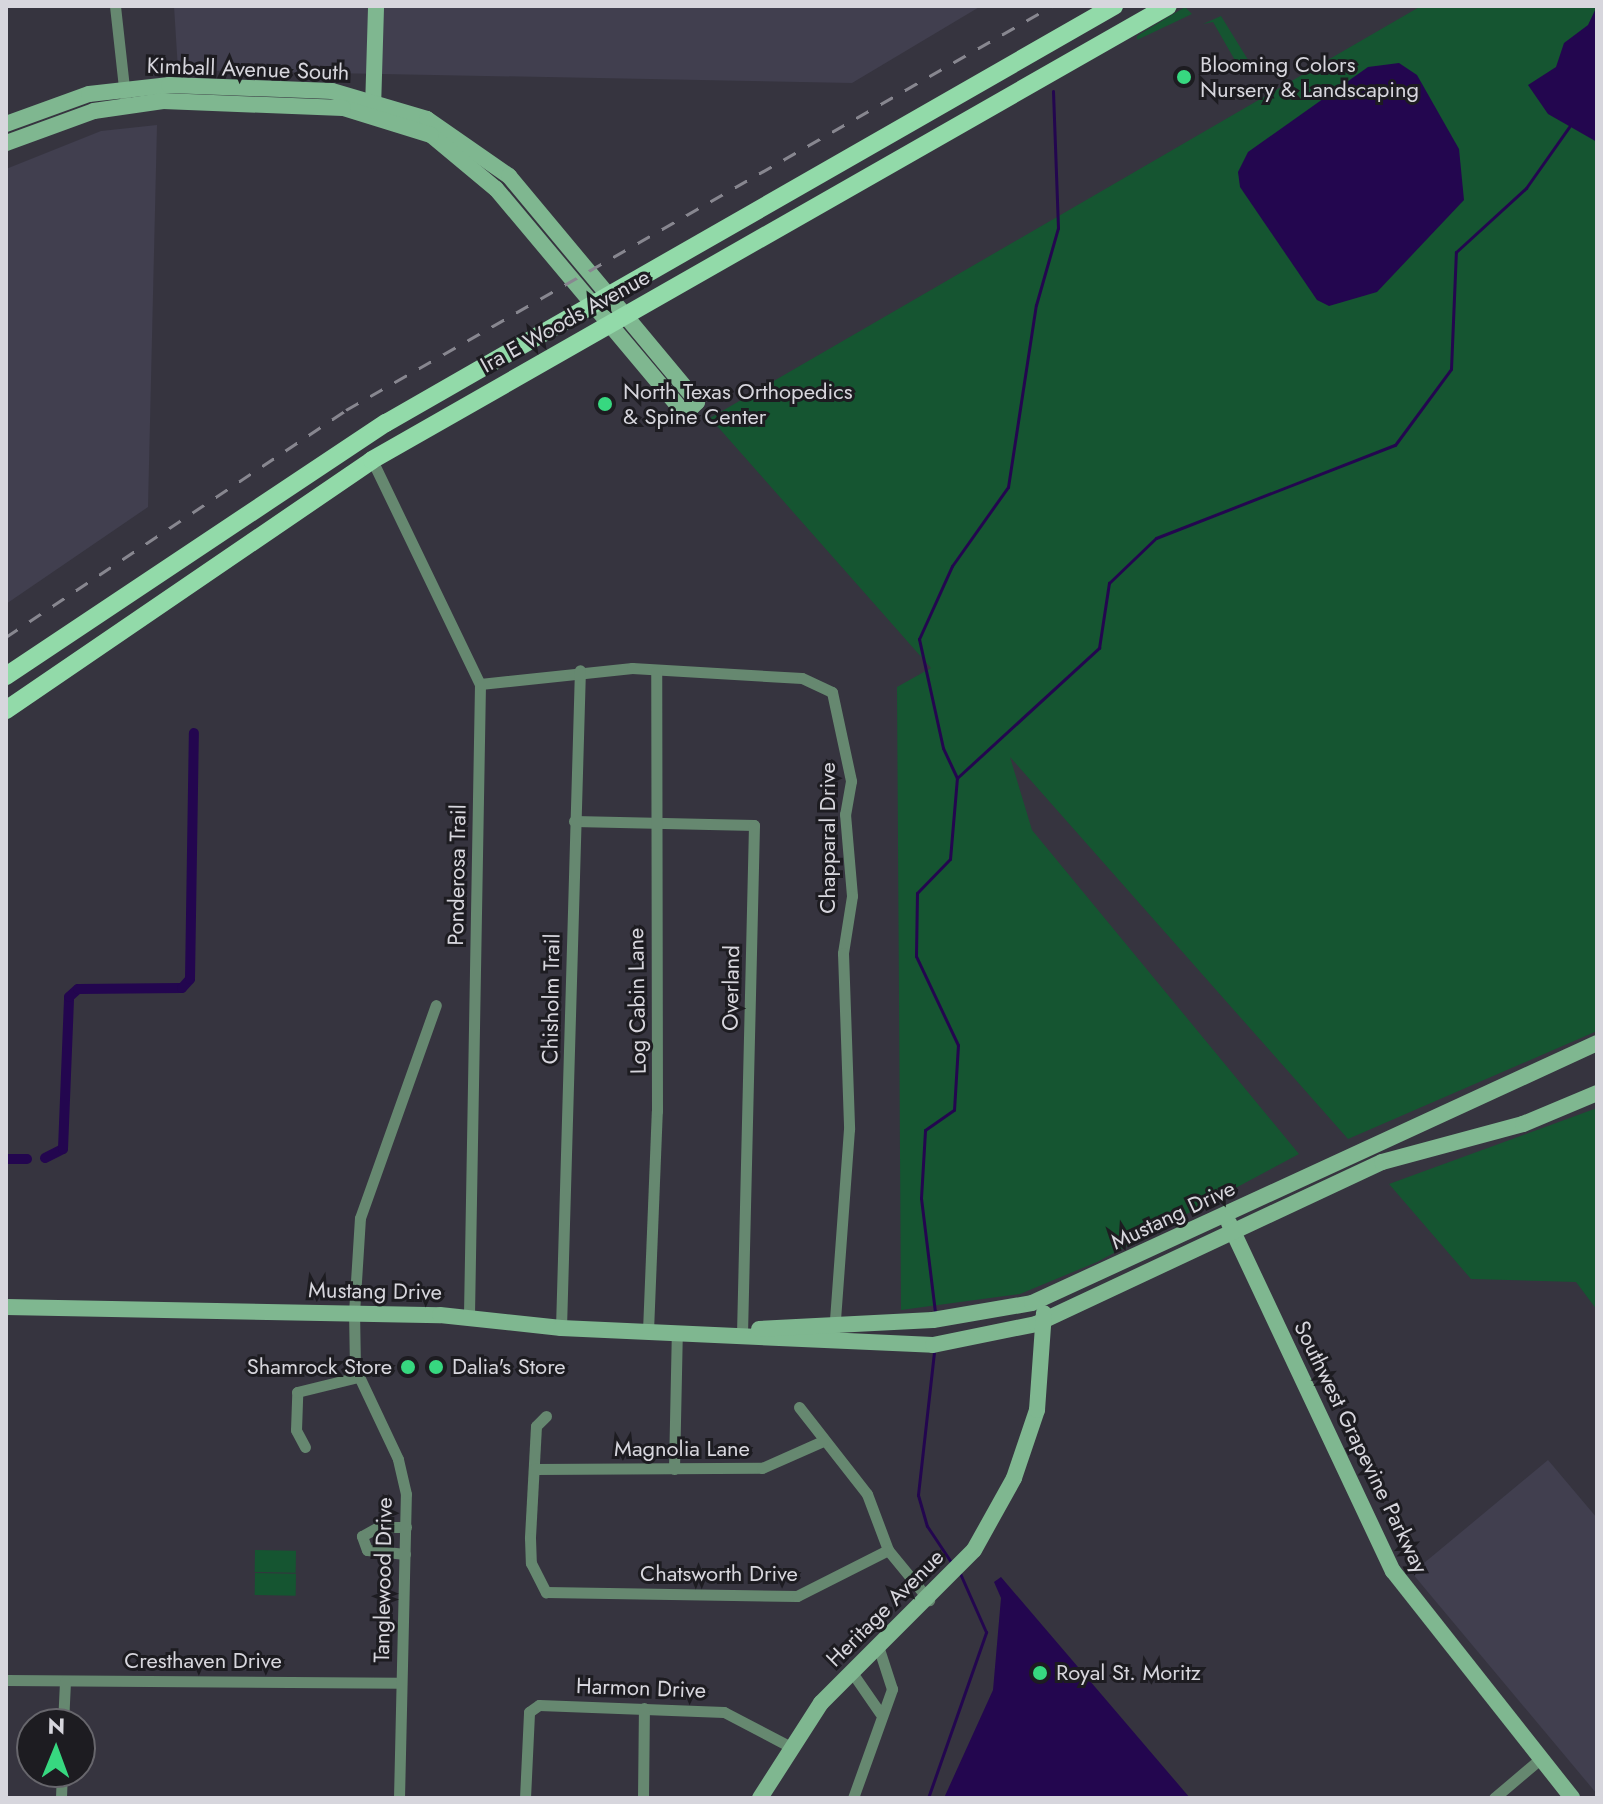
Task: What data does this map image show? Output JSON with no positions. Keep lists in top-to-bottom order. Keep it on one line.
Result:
{"streets":{"main road":["Kimball Avenue South","Ira E Woods Avenue","Mustang Drive","Southwest Grapevine Parkway","Heritage Avenue"],"street":["Chapparal Drive","Ponderosa Trail","Overland","Chisholm Trail","Log Cabin Lane","Magnolia Lane","Chatsworth Drive","Tanglewood Drive","Cresthaven Drive","Harmon Drive"]},"crossings":[["Kimball Avenue South","Ira E Woods Avenue"],["Ira E Woods Avenue","Ponderosa Trail"],["Chapparal Drive","Ponderosa Trail"],["Chapparal Drive","Chisholm Trail"],["Chapparal Drive","Log Cabin Lane"],["Chapparal Drive","Mustang Drive"],["Ponderosa Trail","Mustang Drive"],["Overland","Chisholm Trail"],["Overland","Log Cabin Lane"],["Overland","Mustang Drive"],["Chisholm Trail","Mustang Drive"],["Log Cabin Lane","Mustang Drive"],["Mustang Drive","Southwest Grapevine Parkway"],["Mustang Drive","Tanglewood Drive"],["Mustang Drive","Heritage Avenue"],["Magnolia Lane","Chatsworth Drive"],["Tanglewood Drive","Cresthaven Drive"],["Heritage Avenue","Harmon Drive"]],"places":["Blooming Colors Nursery & Landscaping","North Texas Orthopedics & Spine Center","Shamrock Store","Dalia's Store","Royal St. Moritz"],"north":"top"}
